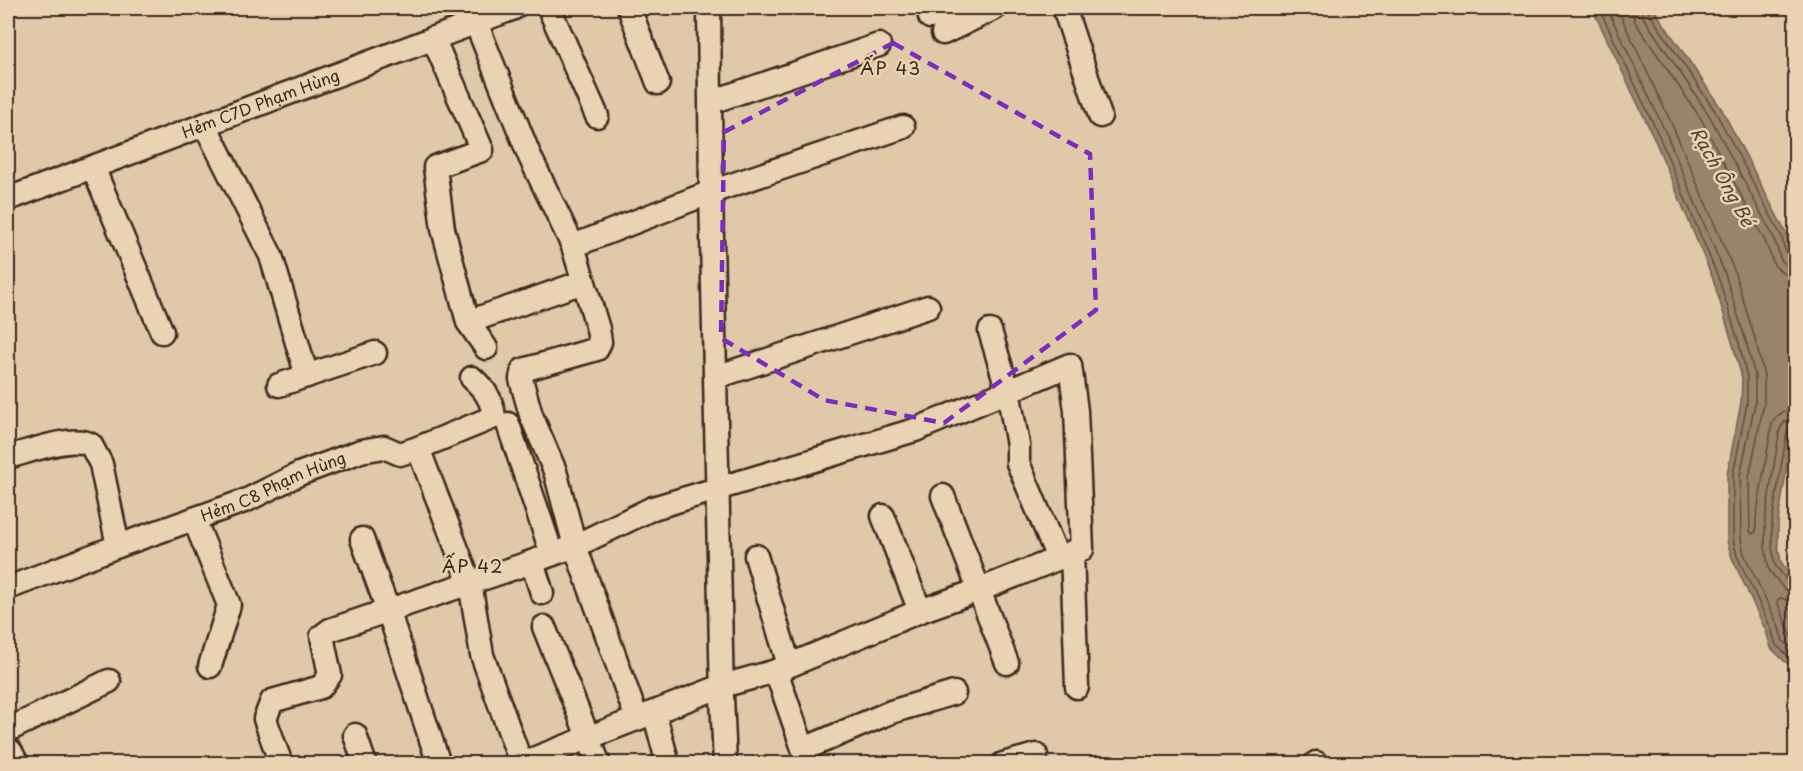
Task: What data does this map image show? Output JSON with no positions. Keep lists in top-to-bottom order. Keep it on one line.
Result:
{"streets":{"street":["Hẻm C7D Phạm Hùng","Hẻm C8 Phạm Hùng"]},"districts":["ẤP 43","ẤP 42"],"water":["Rạch Ông Bé"]}
